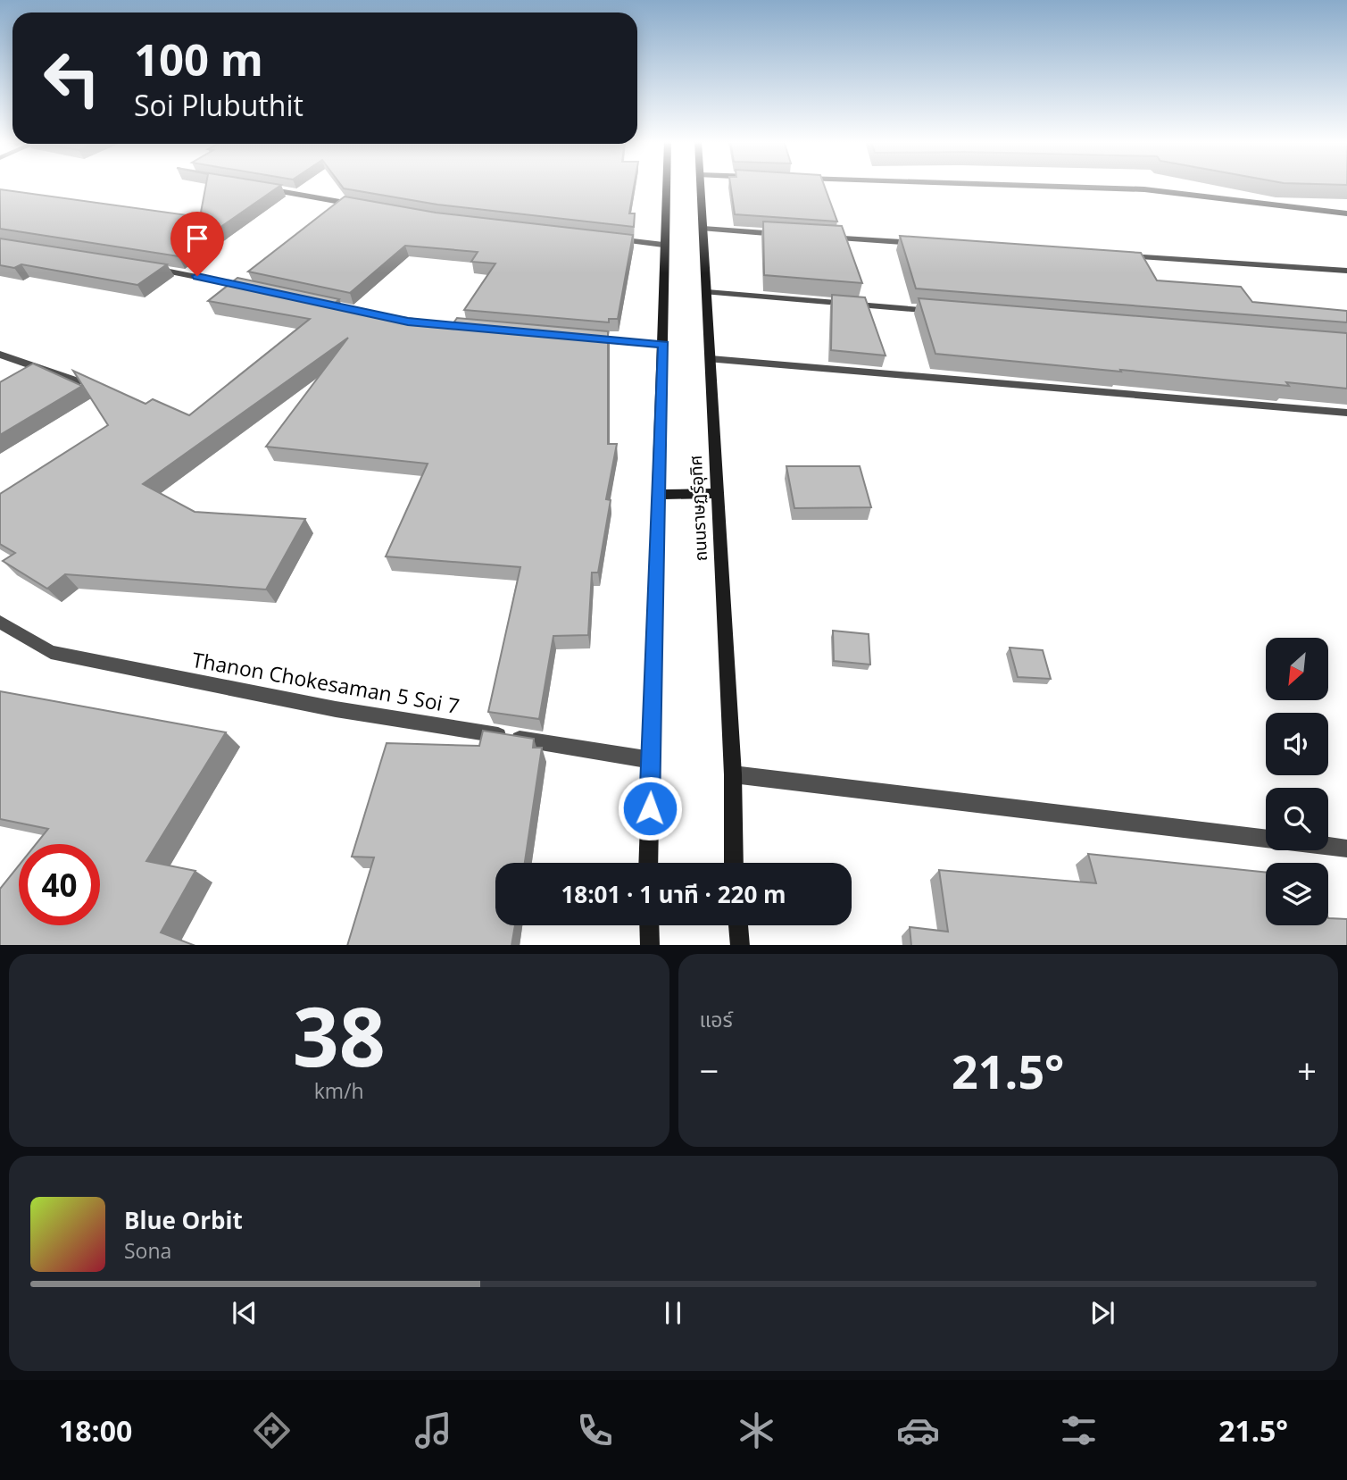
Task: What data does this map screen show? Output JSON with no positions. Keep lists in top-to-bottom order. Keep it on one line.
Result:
{"streets":{"street":["ถนนราษฏร์อุทิศ","Thanon Chokesaman 5 Soi 7"]},"crossings":[["ถนนราษฏร์อุทิศ","Thanon Chokesaman 5 Soi 7"]],"north":"bottom left","page":{"turn":["100 m","Soi Plubuthit"],"limit":"40","trip":"18:01 · 1 นาที · 220 m","tile":[["38","km/h"],"แอร์"],"heat":["−","21.5°","+"],"song":["Blue Orbit","Sona"],"tabs":["18:00","21.5°"]}}
